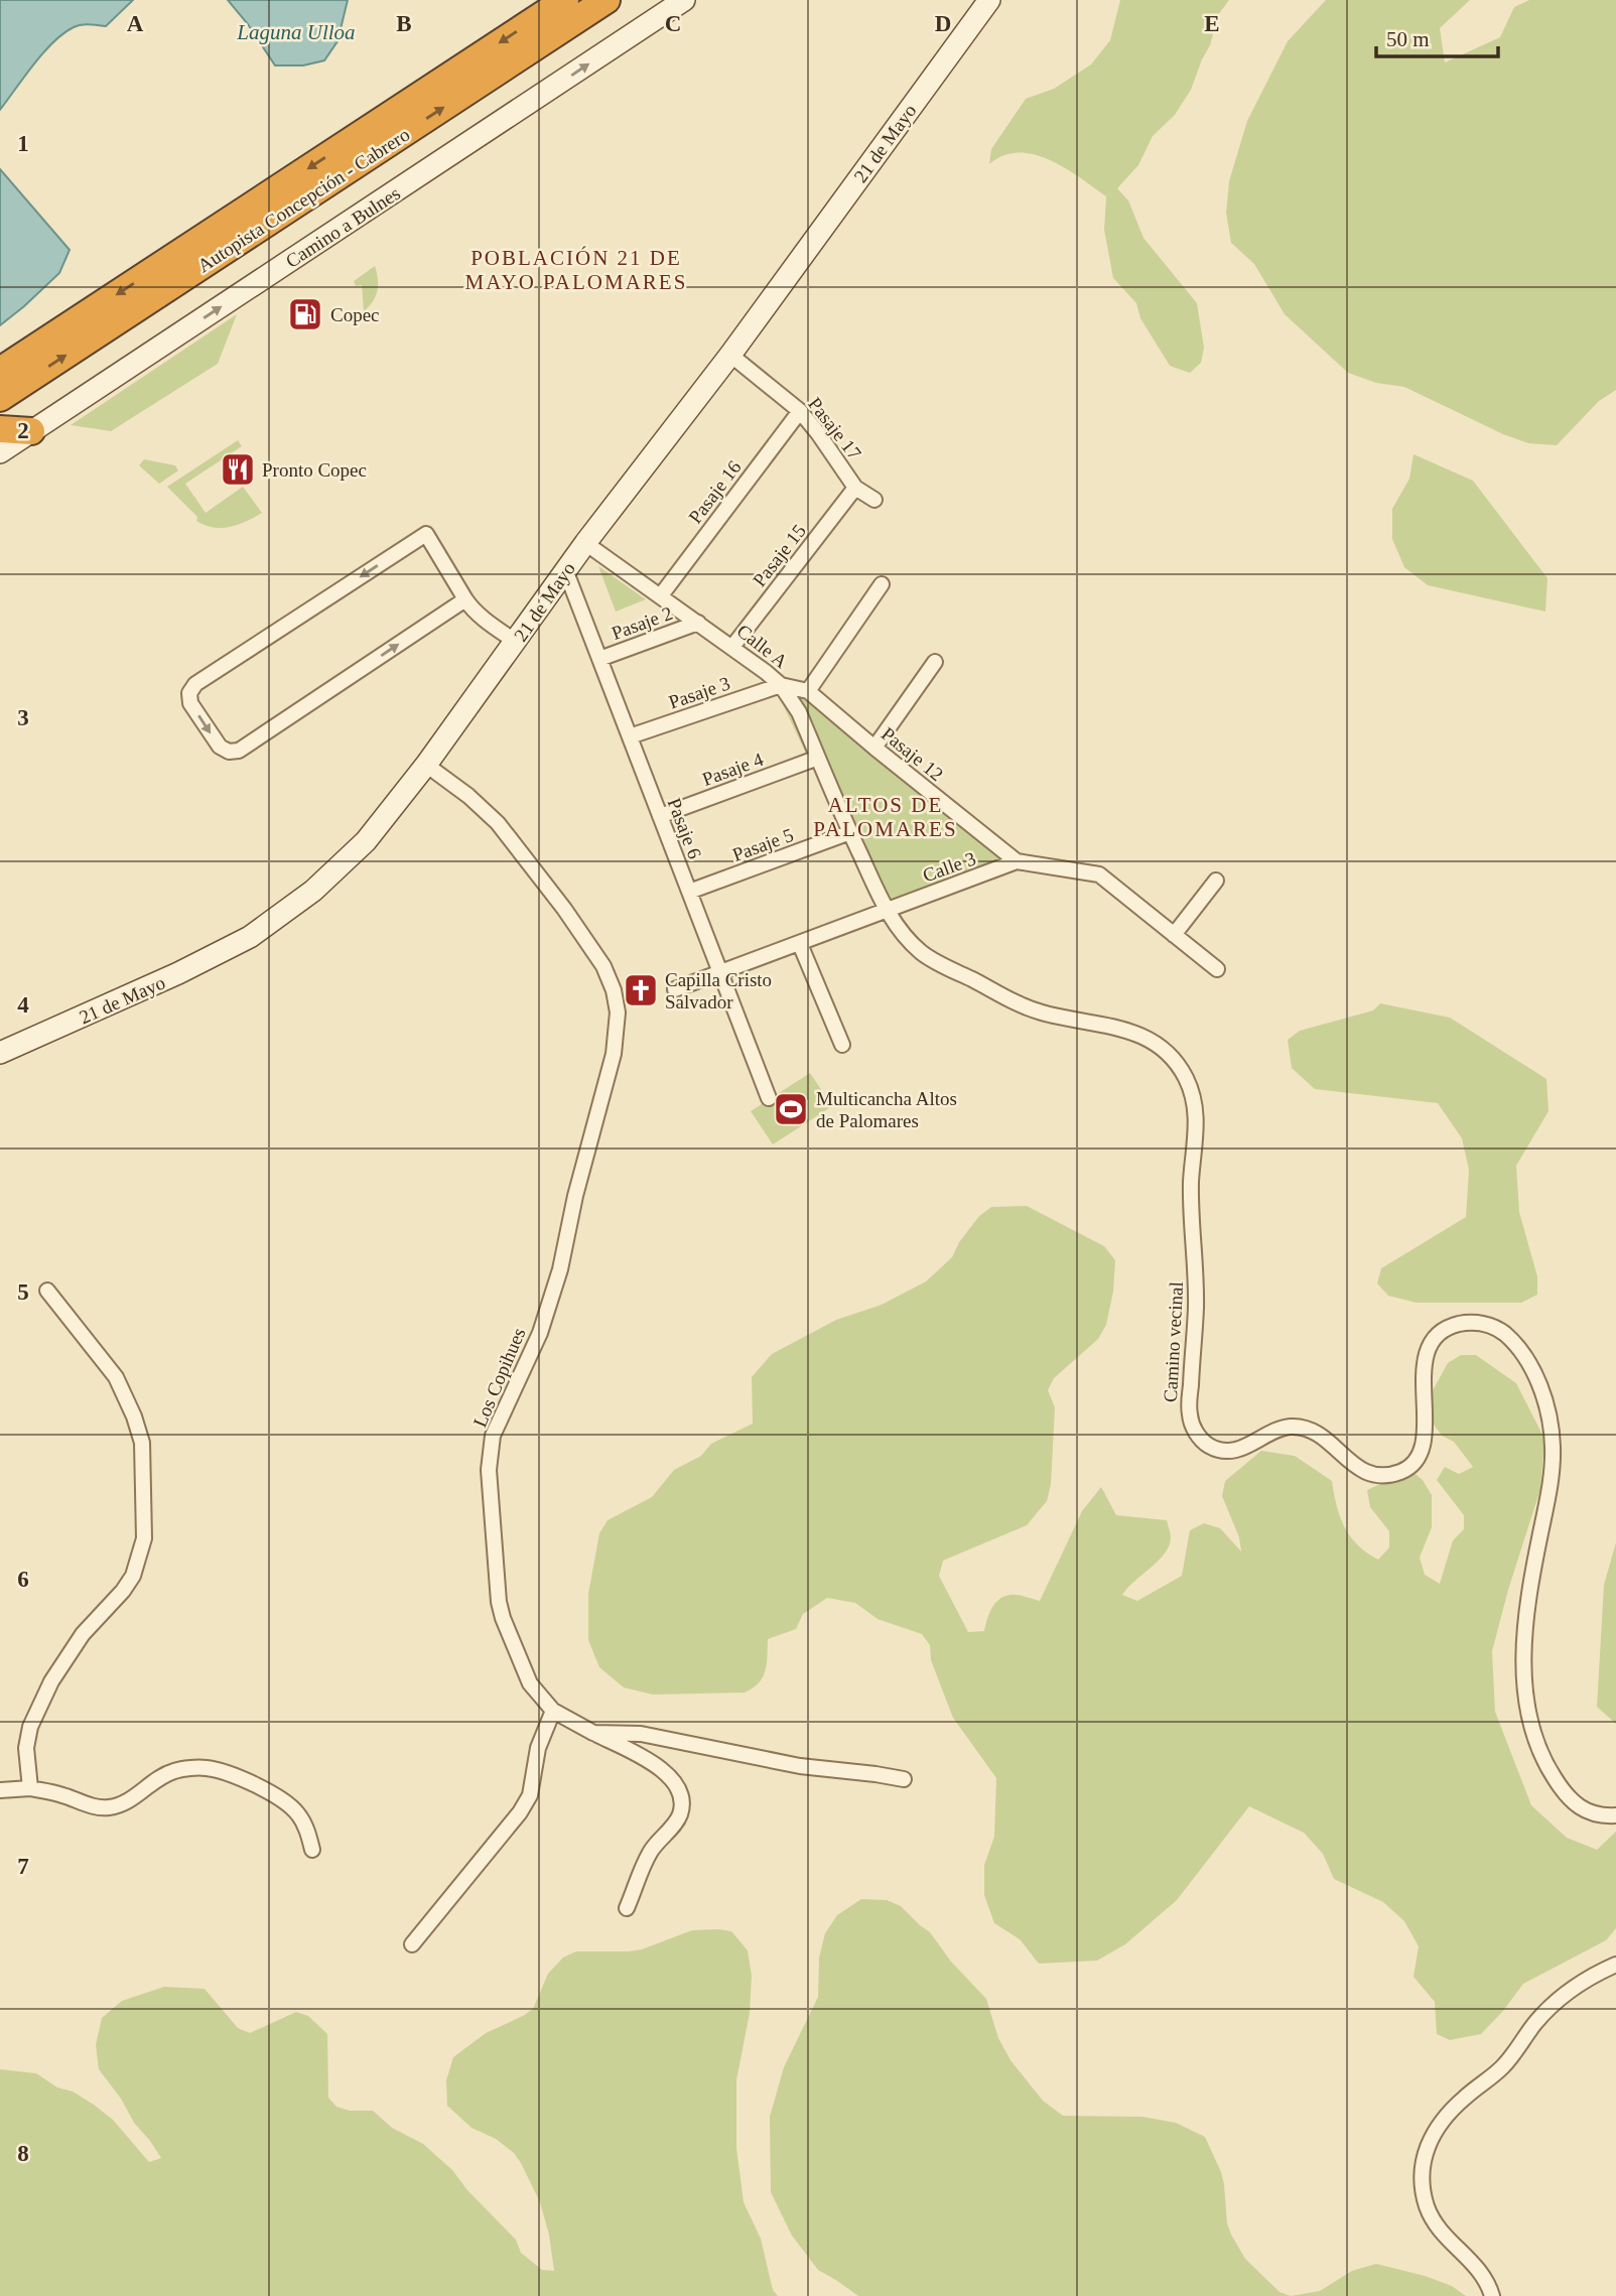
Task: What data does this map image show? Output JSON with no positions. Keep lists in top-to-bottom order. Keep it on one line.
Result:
{"streets":{"highway":["Autopista Concepción - Cabrero"],"street":["21 de Mayo","Camino a Bulnes","Pasaje 17","Pasaje 16","Pasaje 15","Pasaje 2","Calle A","Pasaje 3","Pasaje 12","Pasaje 4","Pasaje 6","Pasaje 5","Calle 3","Camino vecinal","Los Copihues"]},"crossings":[["21 de Mayo","Pasaje 17"],["21 de Mayo","Calle A"],["21 de Mayo","Pasaje 6"],["21 de Mayo","Los Copihues"],["Pasaje 17","Pasaje 16"],["Pasaje 17","Pasaje 15"],["Pasaje 16","Calle A"],["Pasaje 15","Calle A"],["Pasaje 2","Calle A"],["Pasaje 2","Pasaje 6"],["Calle A","Pasaje 3"],["Calle A","Pasaje 12"],["Calle A","Pasaje 4"],["Calle A","Pasaje 5"],["Calle A","Calle 3"],["Calle A","Camino vecinal"],["Pasaje 3","Pasaje 12"],["Pasaje 3","Pasaje 6"],["Pasaje 12","Calle 3"],["Pasaje 4","Pasaje 6"],["Pasaje 6","Pasaje 5"],["Pasaje 6","Calle 3"],["Calle 3","Camino vecinal"]],"one_way":["Camino a Bulnes"],"districts":["POBLACIÓN 21 DE MAYO PALOMARES","ALTOS DE PALOMARES"],"water":["Laguna Ulloa"],"places":{"fuel station":["Copec"],"restaurant":["Pronto Copec"],"church":["Capilla Cristo Salvador"],"sports":["Multicancha Altos de Palomares"]},"scale_bar":"50 m","grid":{"columns":["A","B","C","D","E"],"rows":["1","2","3","4","5","6","7","8"]}}
